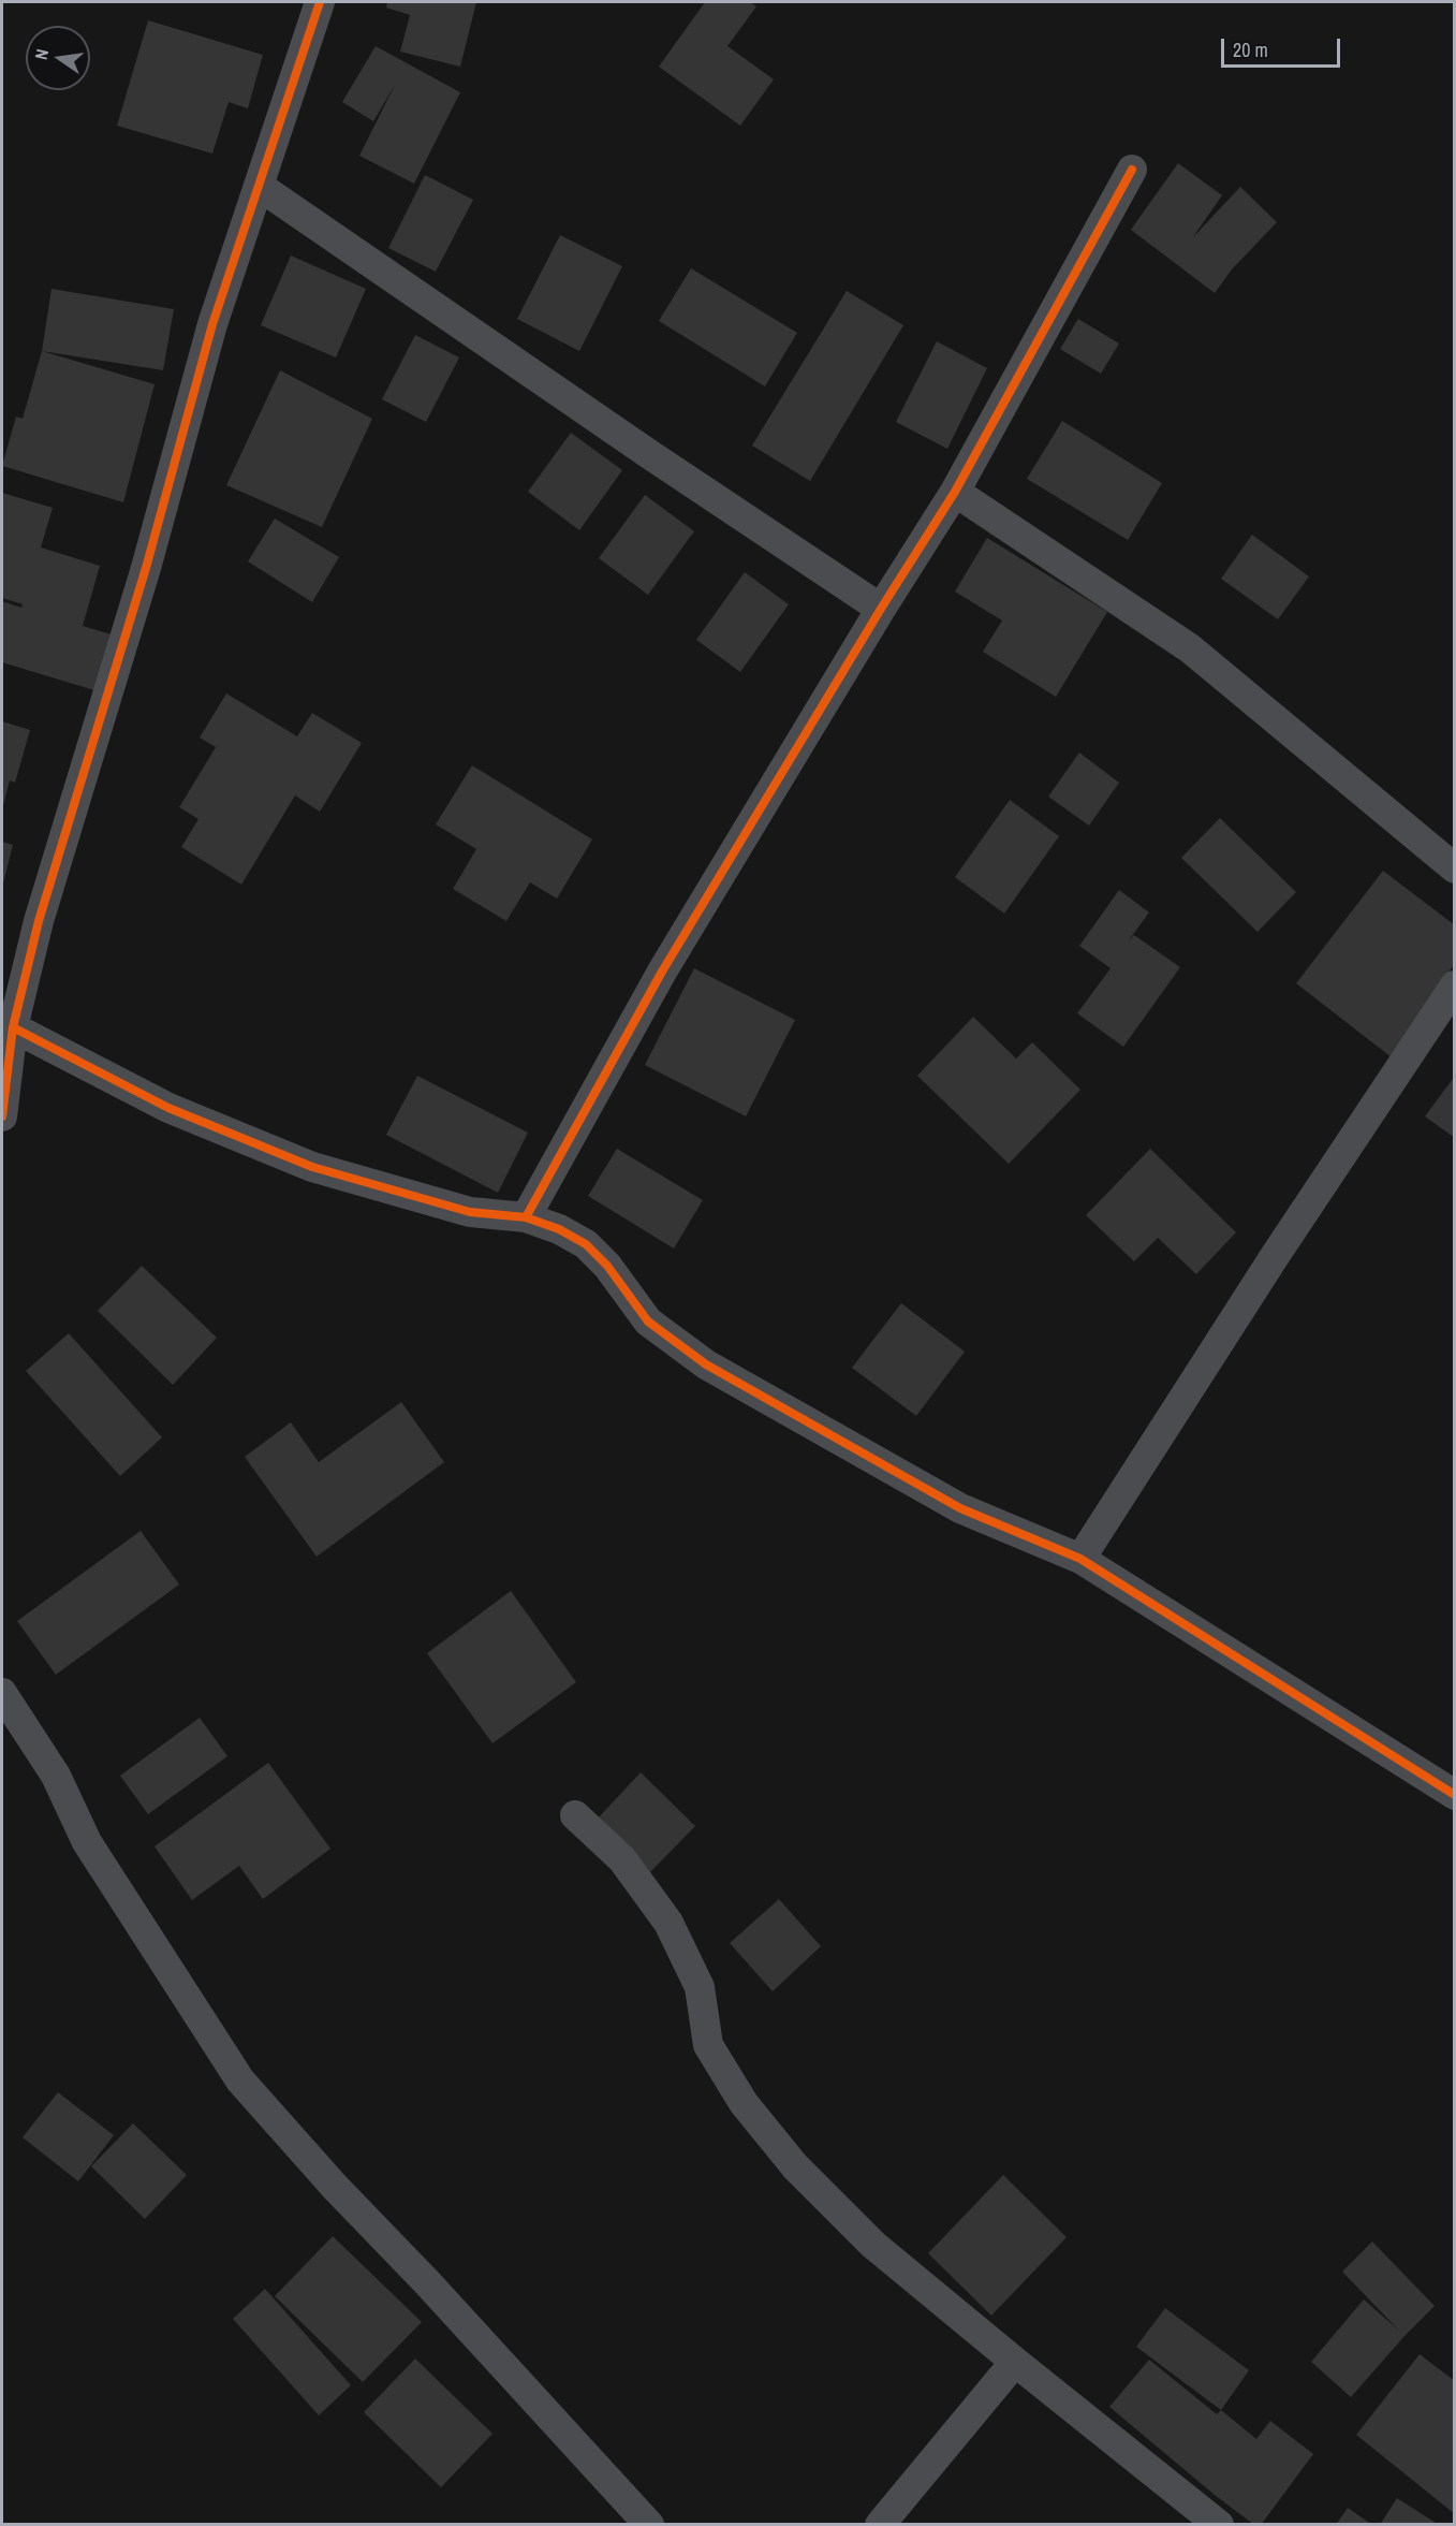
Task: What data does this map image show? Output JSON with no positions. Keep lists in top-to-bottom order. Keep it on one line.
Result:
{"scale_bar":"20 m","north":"left"}
